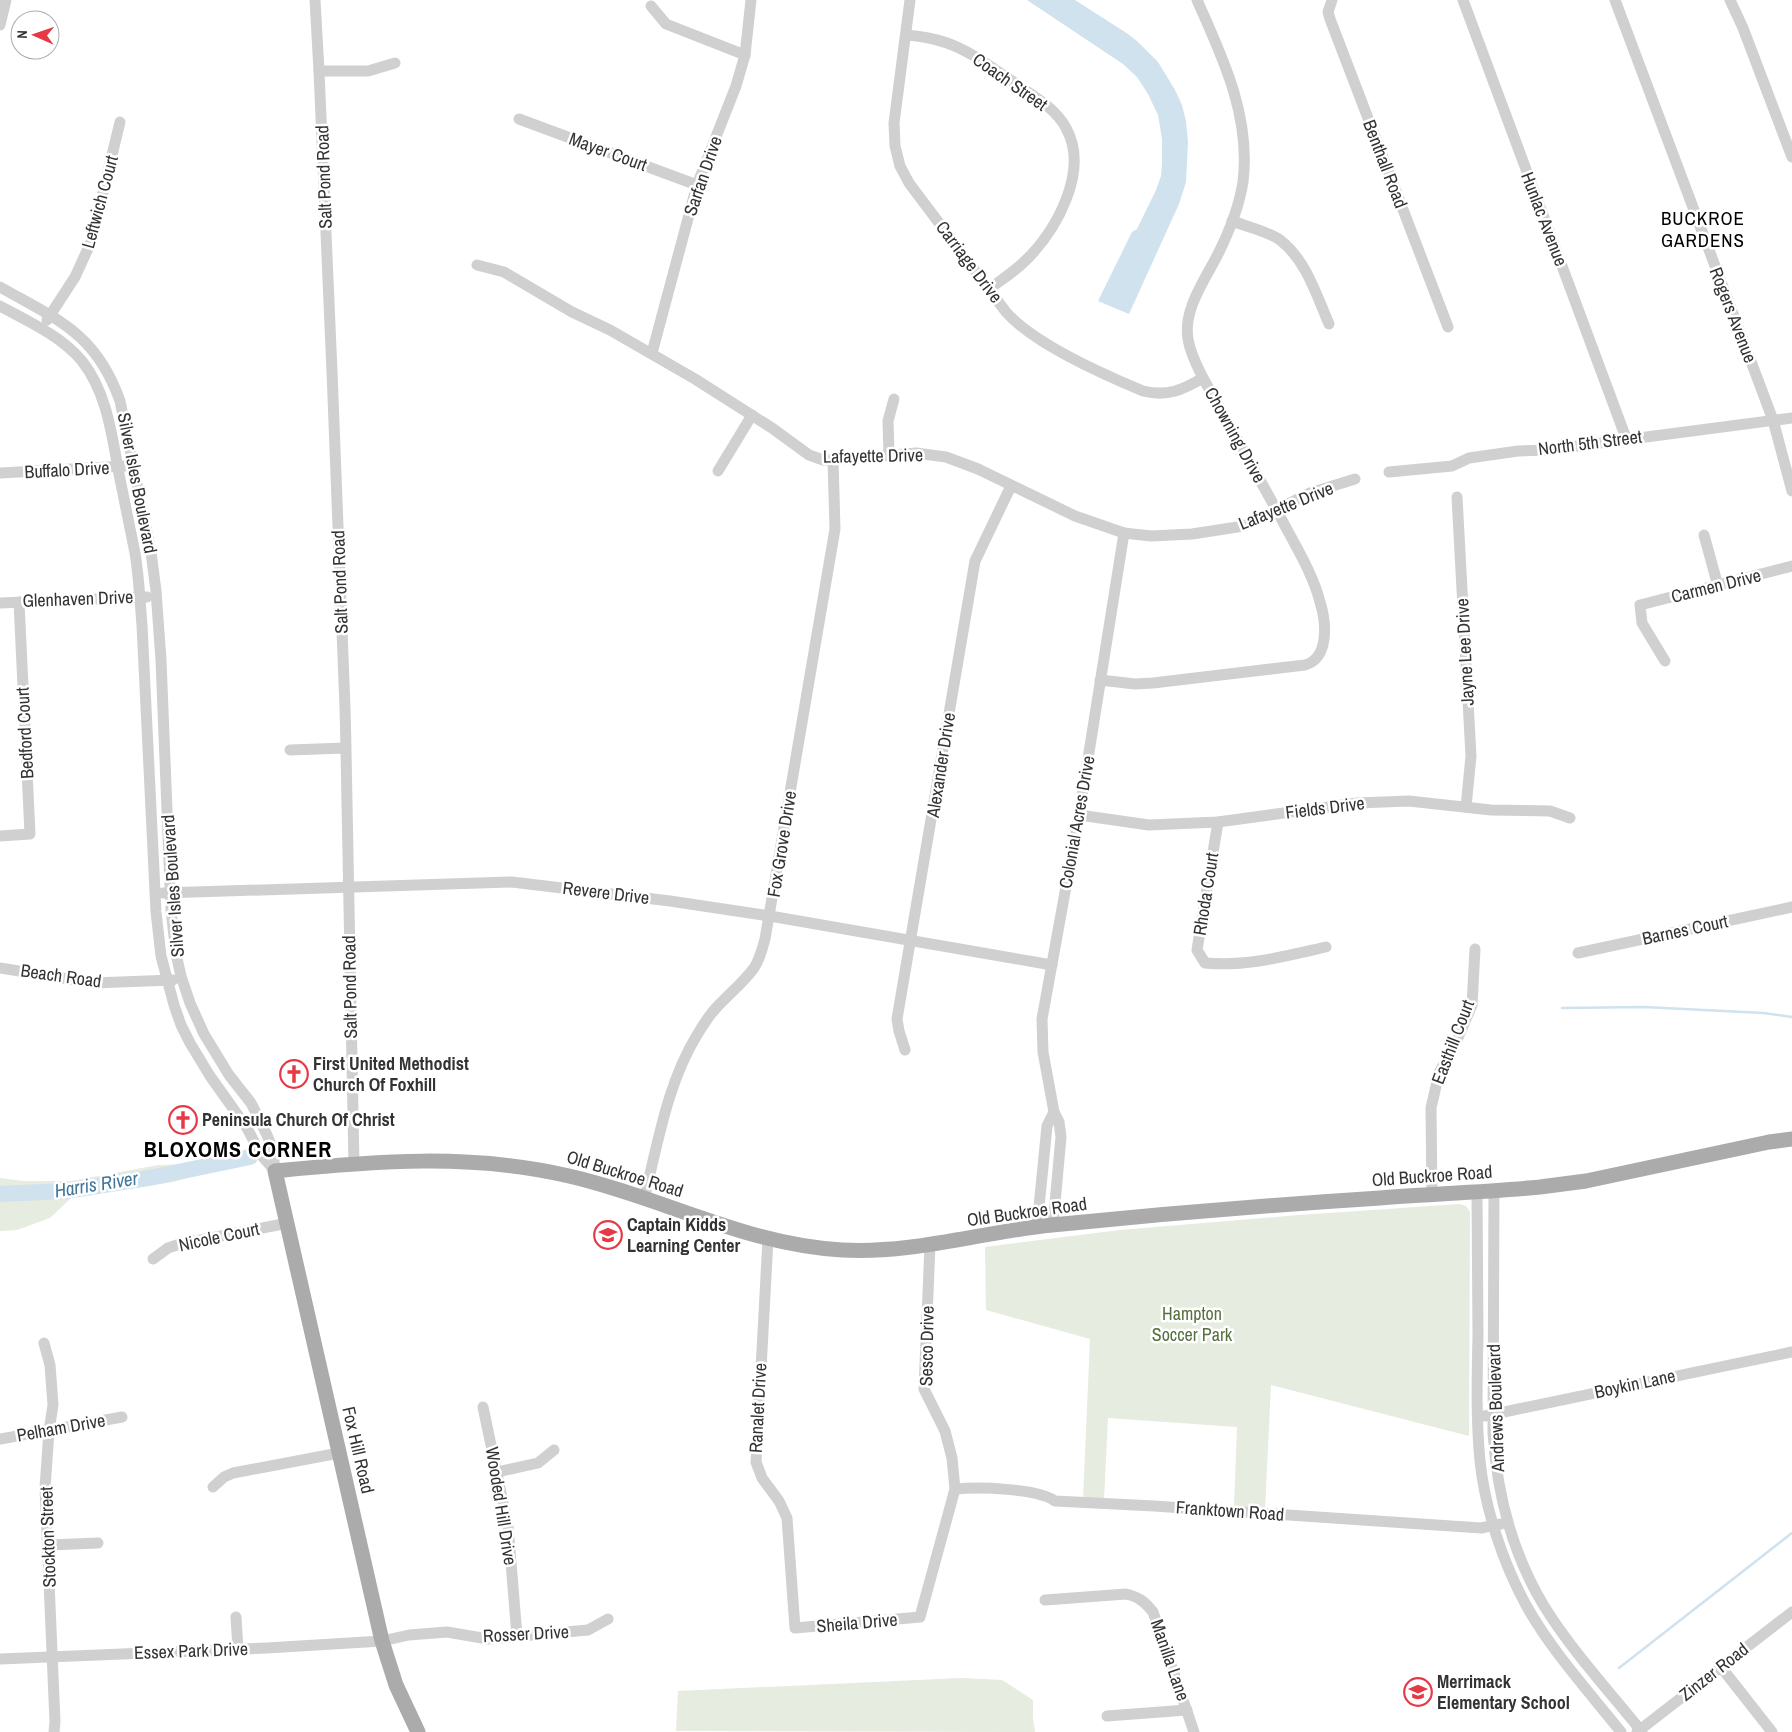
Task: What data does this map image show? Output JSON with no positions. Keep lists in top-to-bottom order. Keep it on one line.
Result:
{"streets":{"main road":["Old Buckroe Road","Fox Hill Road"],"street":["Coach Street","Mayer Court","Benthall Road","Sarfan Drive","Salt Pond Road","Leftwich Court","Hunlac Avenue","Carriage Drive","Rogers Avenue","Chowning Drive","North 5th Street","Lafayette Drive","Buffalo Drive","Silver Isles Boulevard","Carmen Drive","Glenhaven Drive","Jayne Lee Drive","Bedford Court","Alexander Drive","Fields Drive","Colonial Acres Drive","Fox Grove Drive","Revere Drive","Rhoda Court","Barnes Court","Beach Road","Easthill Court","Nicole Court","Sesco Drive","Boykin Lane","Ranalet Drive","Andrews Boulevard","Pelham Drive","Wooded Hill Drive","Franktown Road","Stockton Street","Sheila Drive","Rosser Drive","Essex Park Drive","Manilla Lane","Zinzer Road"]},"crossings":[["Coach Street","Carriage Drive"],["Mayer Court","Sarfan Drive"],["Sarfan Drive","Lafayette Drive"],["Salt Pond Road","Revere Drive"],["Salt Pond Road","Old Buckroe Road"],["Leftwich Court","Silver Isles Boulevard"],["Hunlac Avenue","North 5th Street"],["Carriage Drive","Chowning Drive"],["Rogers Avenue","North 5th Street"],["Chowning Drive","Lafayette Drive"],["Chowning Drive","Colonial Acres Drive"],["Lafayette Drive","Alexander Drive"],["Lafayette Drive","Colonial Acres Drive"],["Lafayette Drive","Fox Grove Drive"],["Buffalo Drive","Silver Isles Boulevard"],["Silver Isles Boulevard","Glenhaven Drive"],["Silver Isles Boulevard","Revere Drive"],["Silver Isles Boulevard","Beach Road"],["Silver Isles Boulevard","Old Buckroe Road"],["Silver Isles Boulevard","Fox Hill Road"],["Glenhaven Drive","Bedford Court"],["Jayne Lee Drive","Fields Drive"],["Alexander Drive","Revere Drive"],["Fields Drive","Colonial Acres Drive"],["Fields Drive","Rhoda Court"],["Colonial Acres Drive","Revere Drive"],["Colonial Acres Drive","Old Buckroe Road"],["Fox Grove Drive","Revere Drive"],["Fox Grove Drive","Old Buckroe Road"],["Easthill Court","Old Buckroe Road"],["Old Buckroe Road","Sesco Drive"],["Old Buckroe Road","Ranalet Drive"],["Old Buckroe Road","Andrews Boulevard"],["Old Buckroe Road","Fox Hill Road"],["Nicole Court","Fox Hill Road"],["Sesco Drive","Franktown Road"],["Sesco Drive","Sheila Drive"],["Boykin Lane","Andrews Boulevard"],["Ranalet Drive","Sheila Drive"],["Andrews Boulevard","Franktown Road"],["Andrews Boulevard","Zinzer Road"],["Pelham Drive","Stockton Street"],["Fox Hill Road","Rosser Drive"],["Fox Hill Road","Essex Park Drive"],["Wooded Hill Drive","Rosser Drive"],["Stockton Street","Essex Park Drive"],["Rosser Drive","Essex Park Drive"]],"districts":["BUCKROE GARDENS","BLOXOMS CORNER"],"water":["Harris River"],"parks":["Hampton Soccer Park"],"places":{"church":["First United Methodist Church Of Foxhill","Peninsula Church Of Christ"],"school or university":["Captain Kidds Learning Center","Merrimack Elementary School"]},"north":"left"}
